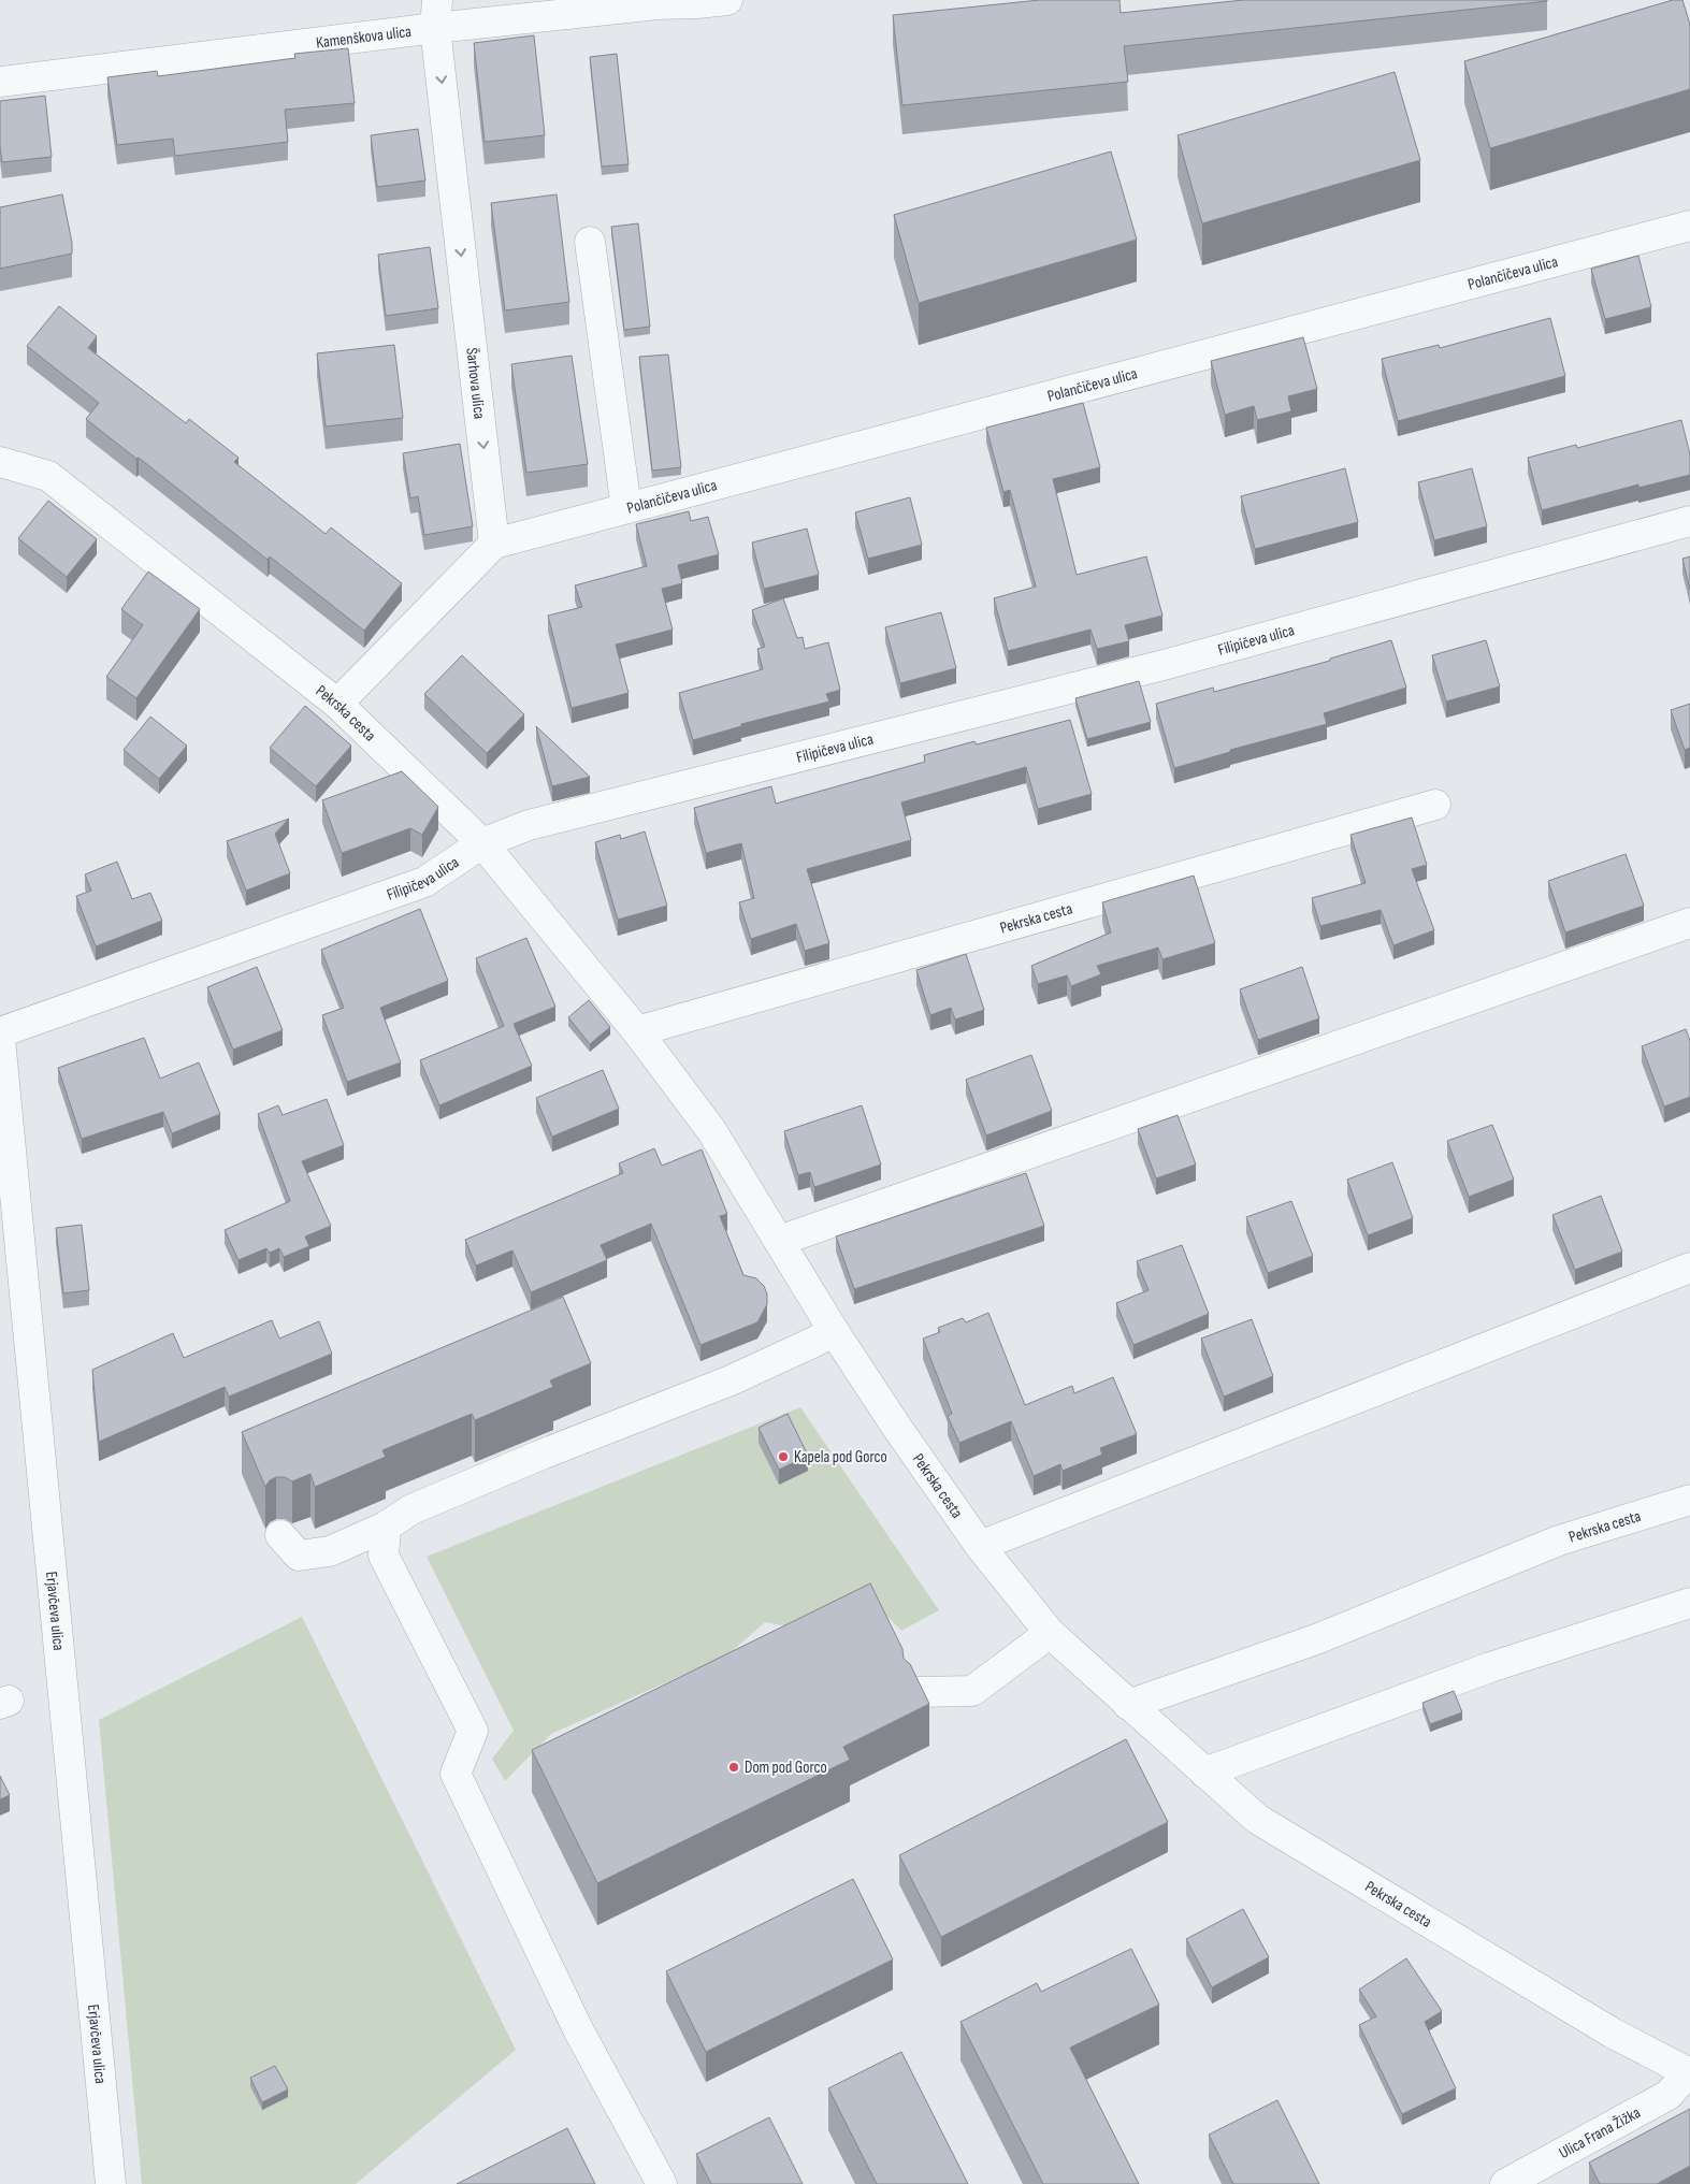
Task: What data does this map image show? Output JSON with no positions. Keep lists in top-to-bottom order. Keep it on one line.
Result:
{"streets":{"street":["Kamenškova ulica","Polančičeva ulica","Šarhova ulica","Filipičeva ulica","Pekrska cesta","Erjavčeva ulica","Ulica Frana Žižka"]},"crossings":[["Kamenškova ulica","Šarhova ulica"],["Polančičeva ulica","Šarhova ulica"],["Filipičeva ulica","Pekrska cesta"],["Pekrska cesta","Ulica Frana Žižka"]],"places":["Kapela pod Gorco","Dom pod Gorco"]}
